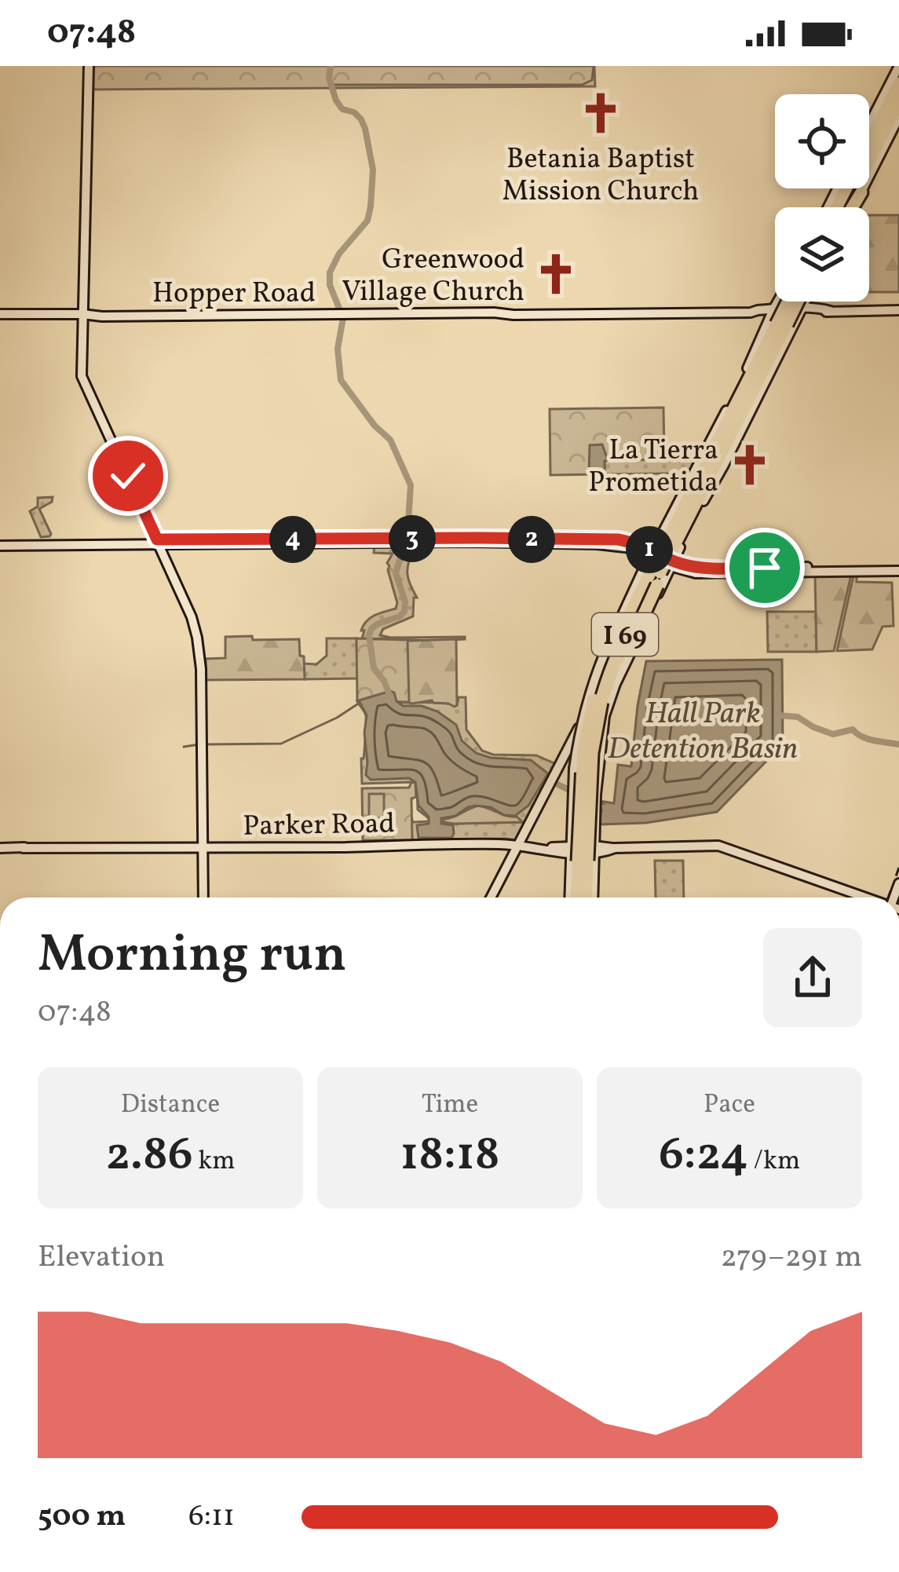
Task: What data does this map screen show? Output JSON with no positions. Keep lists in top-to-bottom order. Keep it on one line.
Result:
{"streets":{"highway":["I 69"],"main road":["Hopper Road","Parker Road"]},"crossings":[["Hopper Road","I 69"],["I 69","Parker Road"]],"water":["Hall Park Detention Basin"],"places":{"church":["Betania Baptist Mission Church","Greenwood Village Church","La Tierra Prometida"]},"page":{"status":"07:48","pins":["3","2","4","1"],"heading":["Morning run","07:48"],"stats":[["Distance","2.86 km"],["Time","18:18"],["Pace","6:24 /km"]],"chart":["Elevation","279–291 m"],"list":[{"name":"500 m","note":"6:11"}]}}
